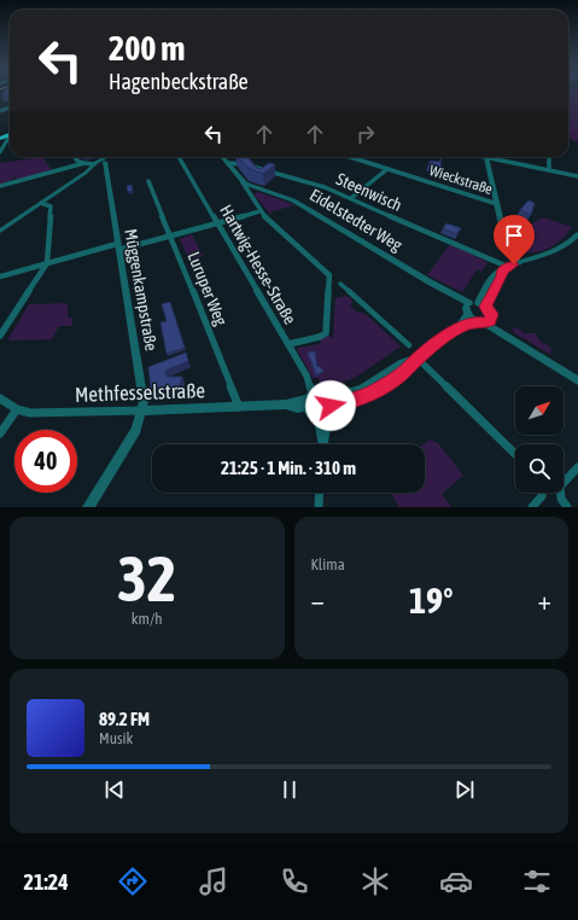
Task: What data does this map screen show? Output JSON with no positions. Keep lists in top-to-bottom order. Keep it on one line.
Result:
{"streets":{"street":["Wieckstraße","Steenwisch","Eidelstedter Weg","Hartwig-Hesse-Straße","Luruper Weg","Müggenkampstraße","Methfesselstraße"]},"crossings":[["Steenwisch","Methfesselstraße"],["Eidelstedter Weg","Methfesselstraße"],["Hartwig-Hesse-Straße","Methfesselstraße"],["Luruper Weg","Methfesselstraße"],["Müggenkampstraße","Methfesselstraße"]],"north":"top right","page":{"turn":["200 m","Hagenbeckstraße"],"limit":"40","trip":"21:25 · 1 Min. · 310 m","tile":[["32","km/h"],"Klima"],"heat":["−","19°","+"],"song":["89.2 FM","Musik"],"tabs":"21:24"}}
